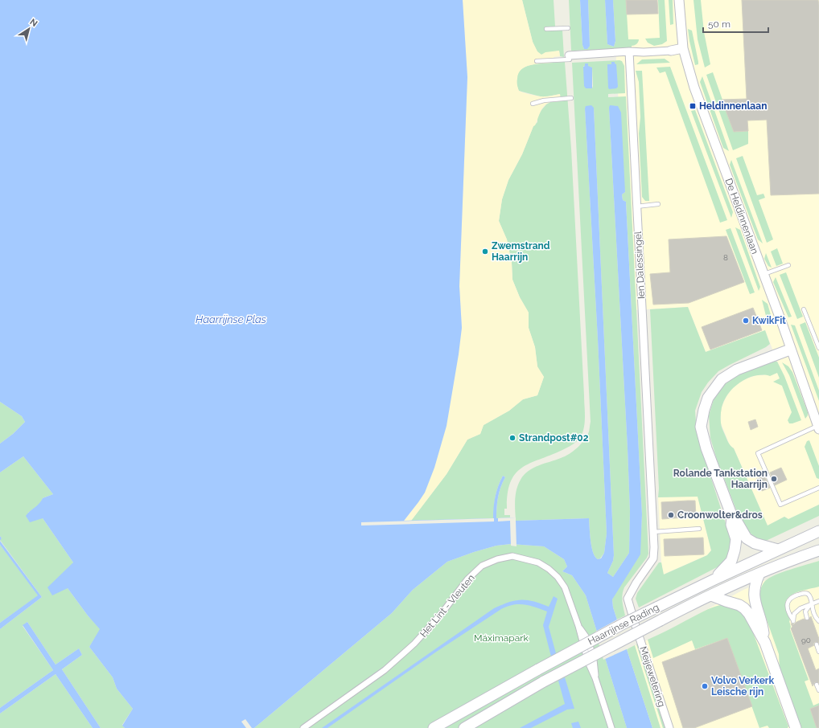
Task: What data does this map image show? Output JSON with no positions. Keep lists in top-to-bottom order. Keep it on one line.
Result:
{"streets":{"main road":["Haarrijnse Rading"],"street":["De Heldinnenlaan","Ien Dalessingel","Het Lint - Vleuten","Meijewetering"]},"crossings":[["Ien Dalessingel","Meijewetering"]],"water":["Haarrijnse Plas"],"parks":["Máximapark"],"places":{"transit":["Heldinnenlaan"],"other":["Zwemstrand Haarrijn","KwikFit","Strandpost#02","Rolande Tankstation Haarrijn","Croonwolter&dros","Volvo Verkerk Leische rijn"]},"house_numbers":["8","90"],"scale_bar":"50 m","north":"top right"}
